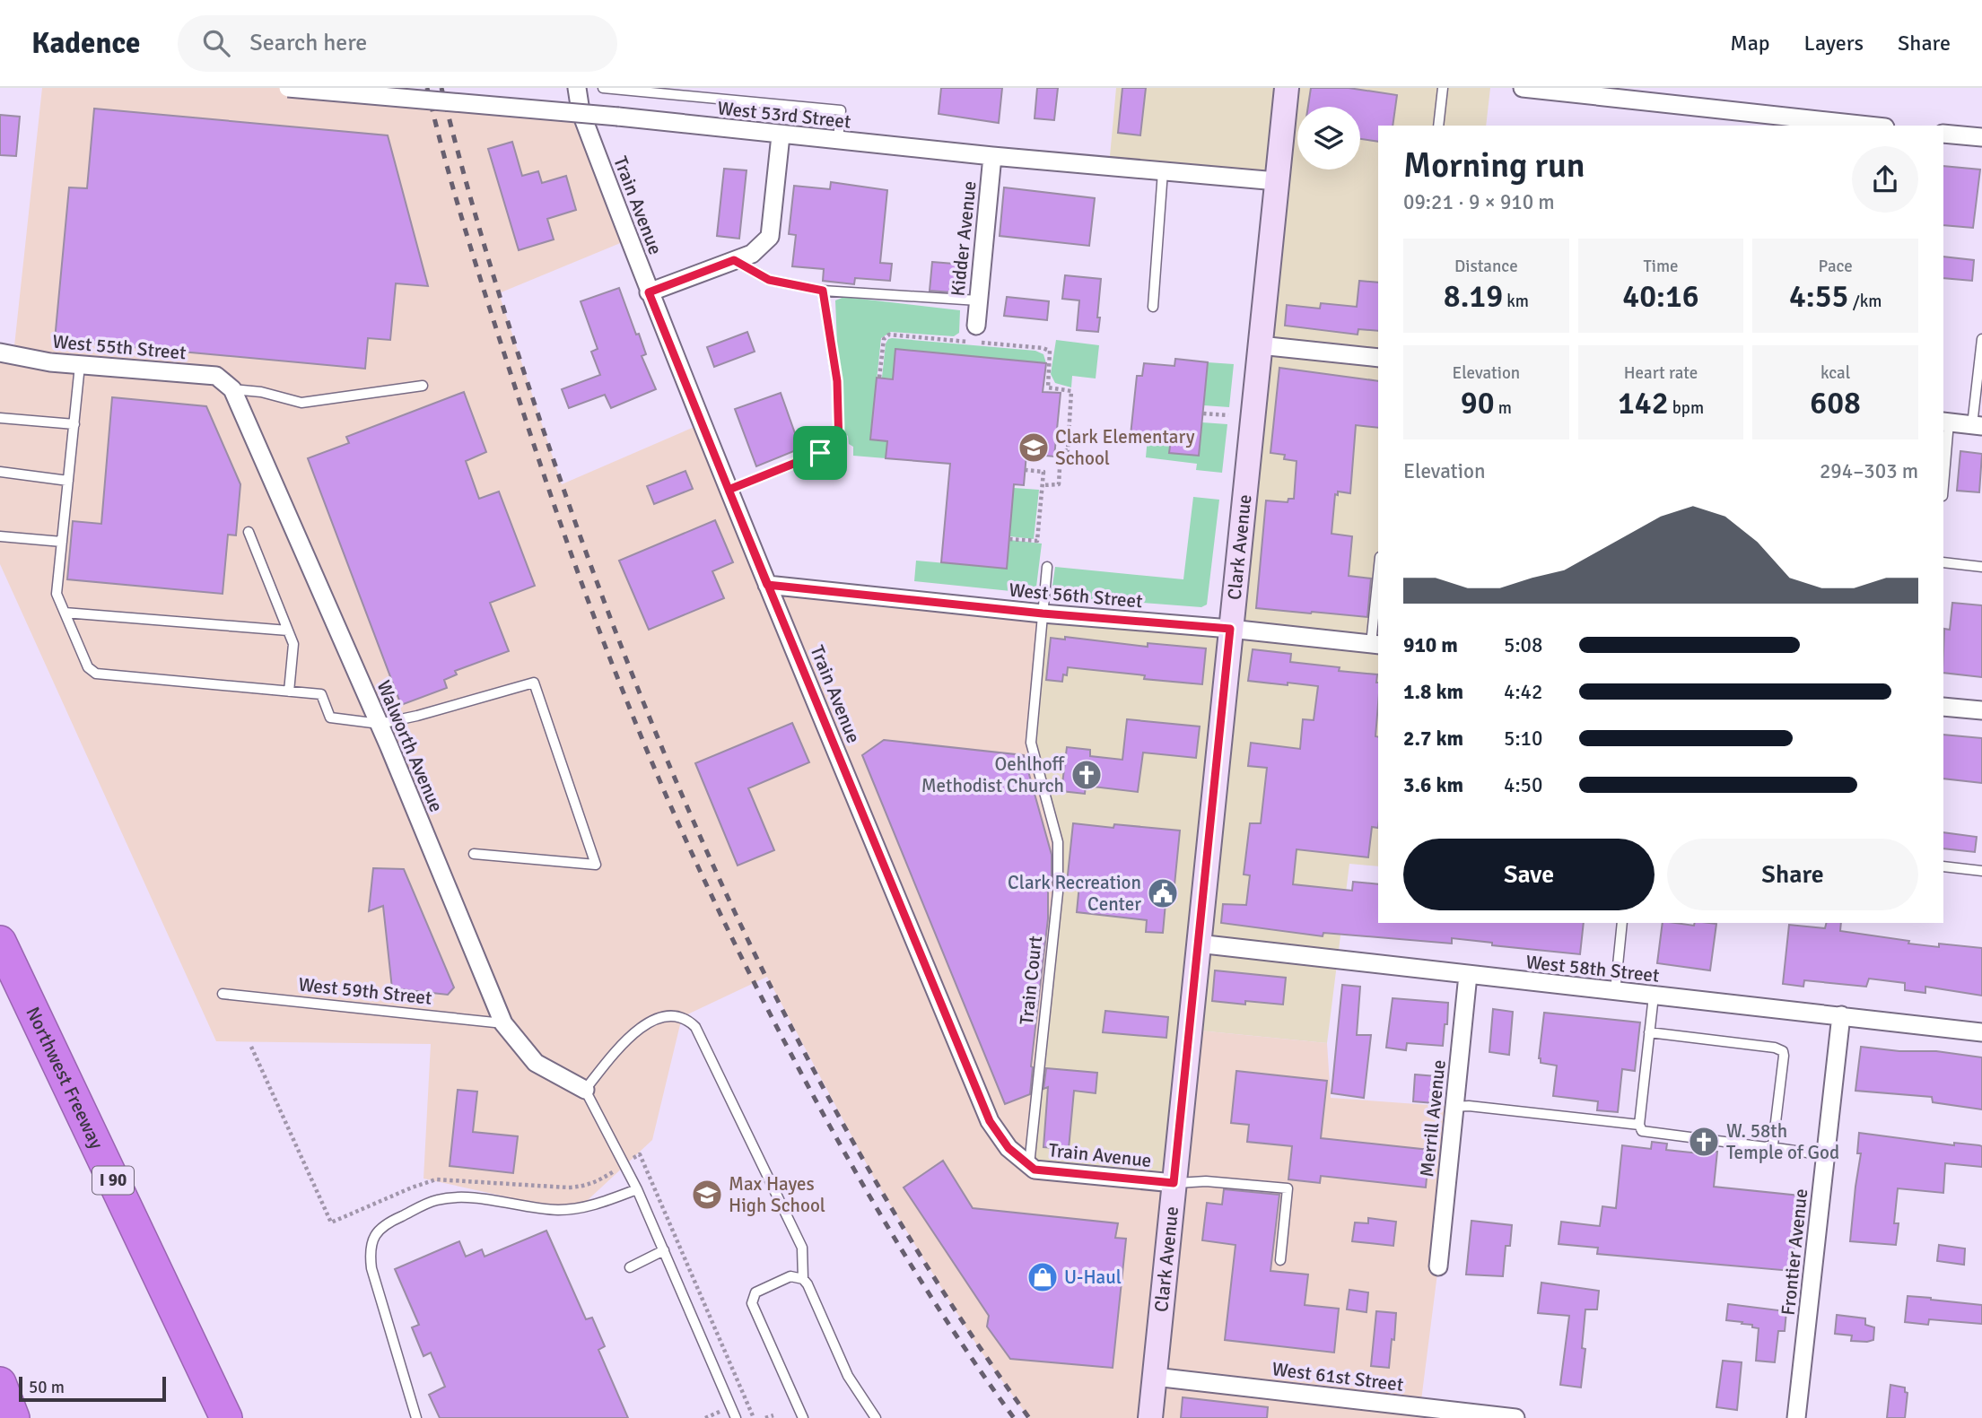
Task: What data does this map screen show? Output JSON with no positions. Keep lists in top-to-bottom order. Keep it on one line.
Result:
{"streets":{"highway":["Northwest Freeway","I 90"],"street":["West 53rd Street","Train Avenue","Kidder Avenue","West 55th Street","Clark Avenue","West 56th Street","Walworth Avenue","West 58th Street","Merrill Avenue","Frontier Avenue","West 61st Street"],"lane":["Train Court","West 59th Street"]},"crossings":[["West 53rd Street","Kidder Avenue"],["West 53rd Street","Clark Avenue"],["Train Avenue","Clark Avenue"],["Train Avenue","West 56th Street"],["Train Avenue","Train Court"],["West 55th Street","Walworth Avenue"],["Clark Avenue","West 56th Street"],["Clark Avenue","West 58th Street"],["Clark Avenue","West 61st Street"],["West 56th Street","Train Court"],["Walworth Avenue","West 59th Street"],["West 58th Street","Merrill Avenue"],["West 58th Street","Frontier Avenue"]],"places":{"school or university":["Clark Elementary School","Max Hayes High School"],"church":["Oehlhoff Methodist Church","W. 58th Temple of God"],"public building":["Clark Recreation Center"],"shop":["U-Haul"]},"scale_bar":"50 m","page":{"header":"Kadence","search":"Search here","nav":["Map","Layers","Share"],"heading":["Morning run","09:21 · 9 × 910 m"],"stats":[["Distance","8.19 km"],["Time","40:16"],["Pace","4:55 /km"],["Elevation","90 m"],["Heart rate","142 bpm"],["kcal","608"]],"chart":["Elevation","294–303 m"],"list":[{"name":"910 m","note":"5:08"},{"name":"1.8 km","note":"4:42"},{"name":"2.7 km","note":"5:10"},{"name":"3.6 km","note":"4:50"}],"buttons":["Save","Share"],"scale":"50 m"}}
